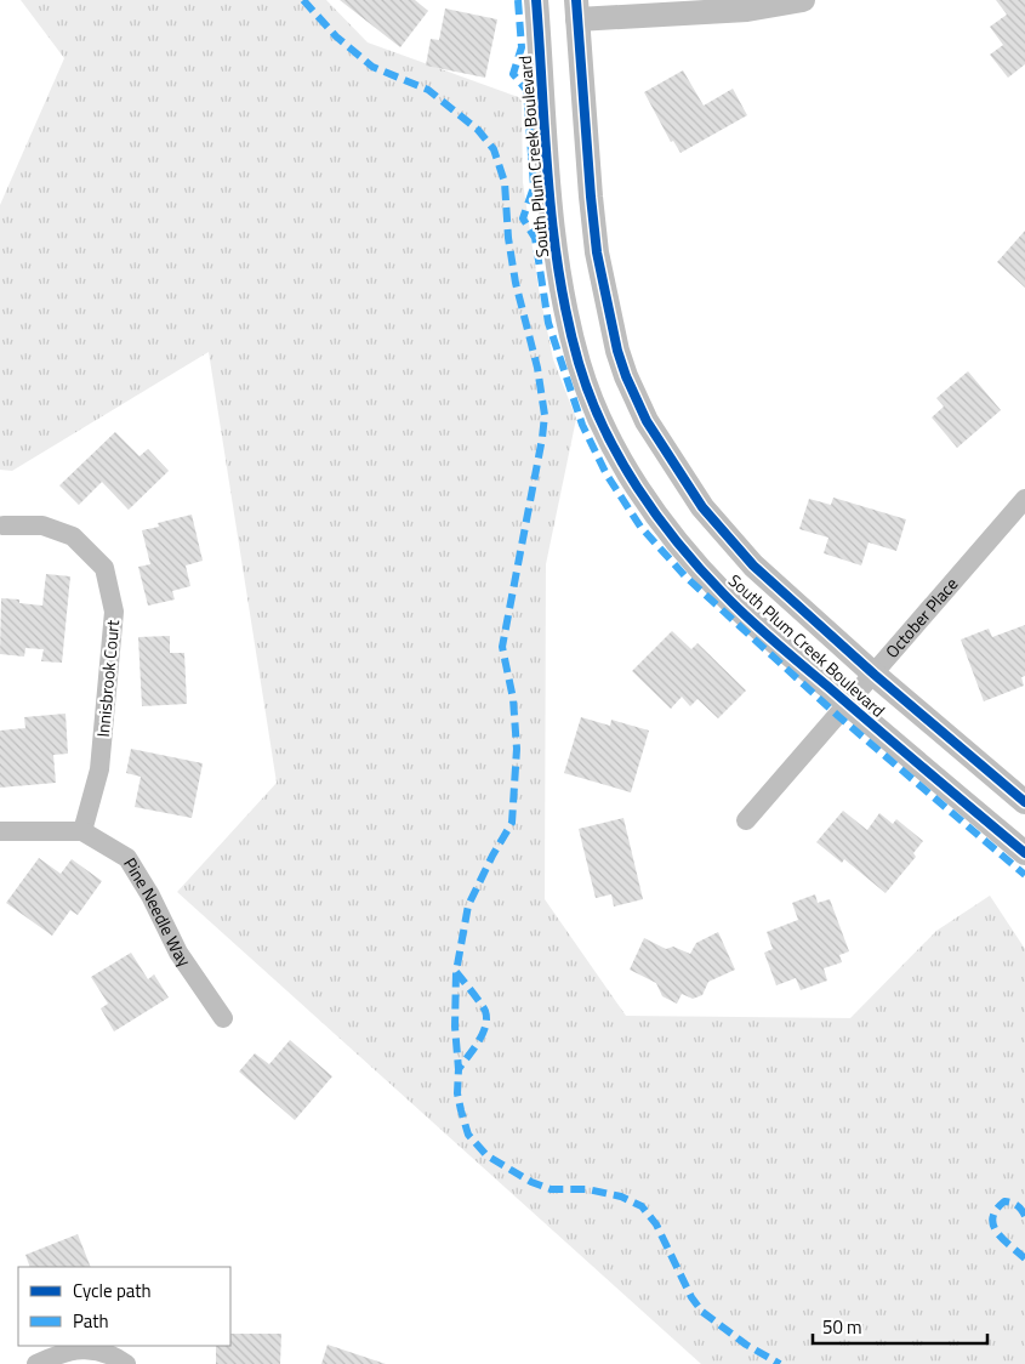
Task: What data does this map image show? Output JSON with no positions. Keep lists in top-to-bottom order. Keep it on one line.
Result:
{"streets":{"street":["South Plum Creek Boulevard","October Place","Innisbrook Court","Pine Needle Way"]},"crossings":[["South Plum Creek Boulevard","October Place"],["Innisbrook Court","Pine Needle Way"]],"legend":["Cycle path","Path"],"scale_bar":"50 m"}
